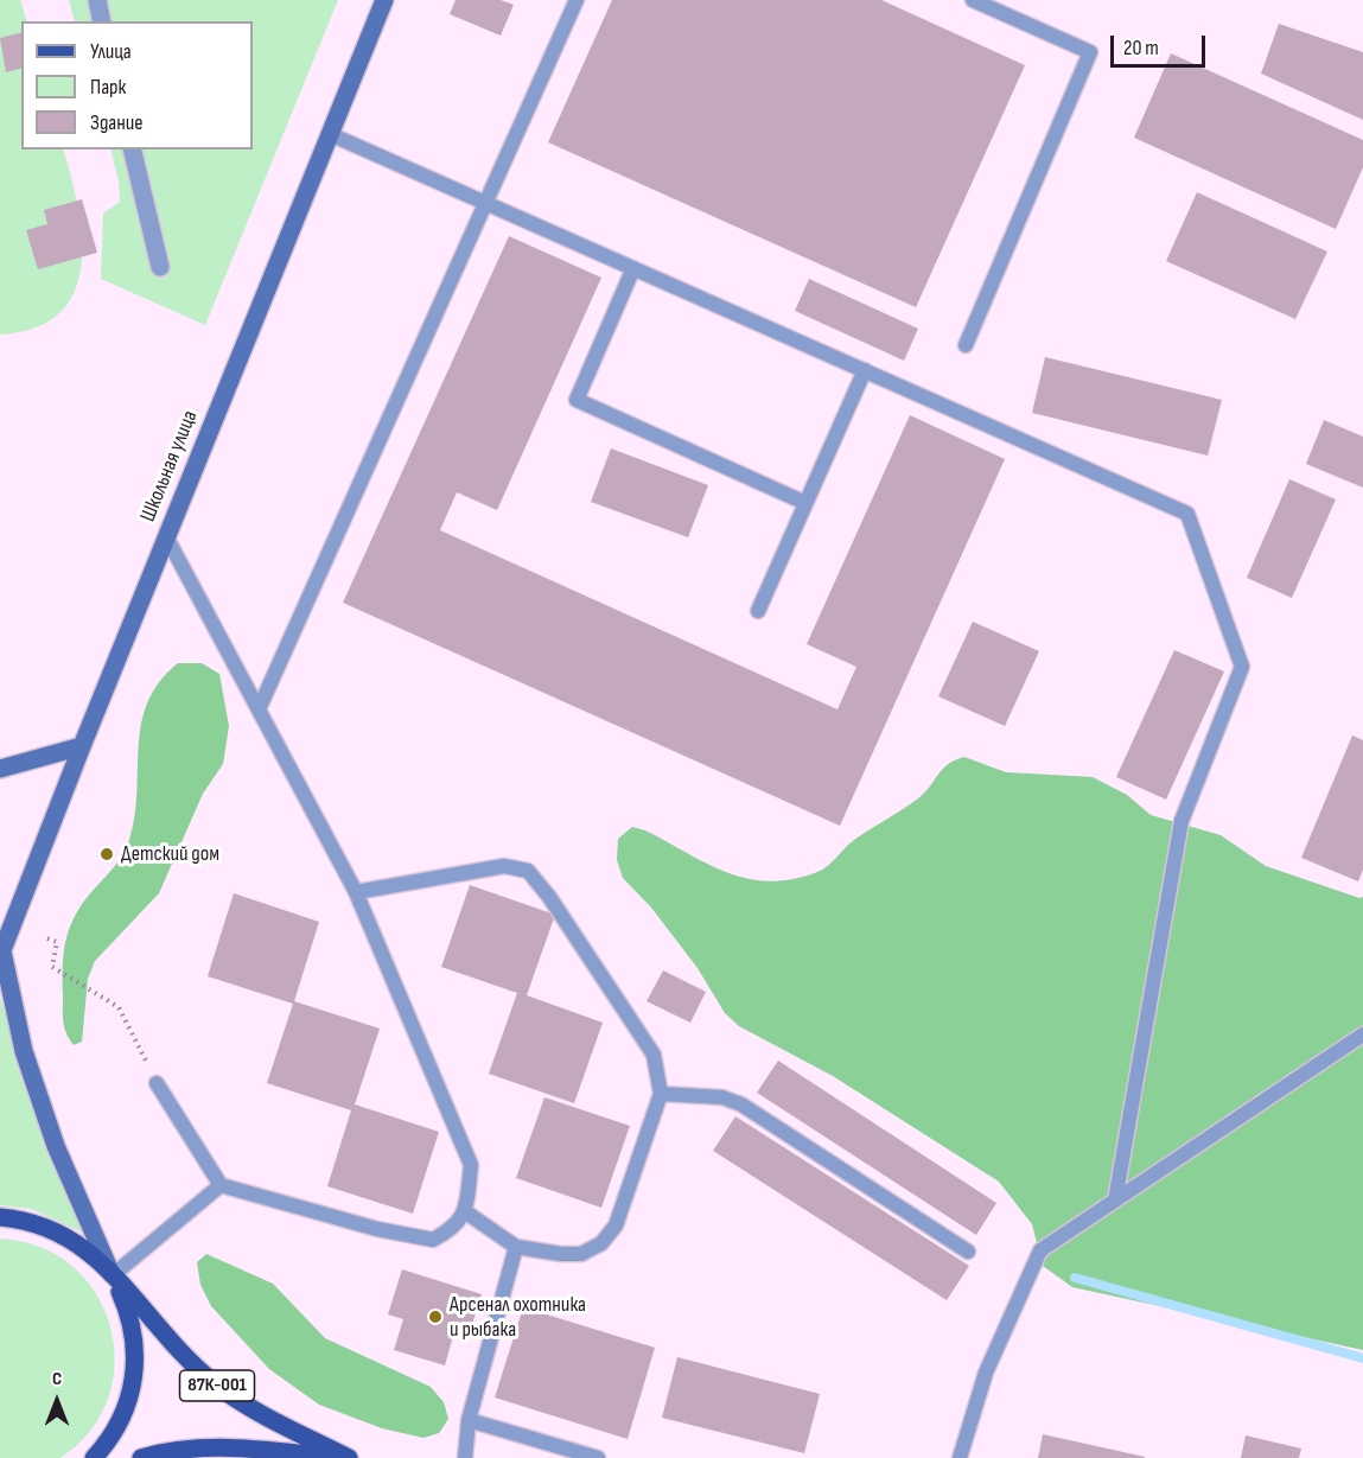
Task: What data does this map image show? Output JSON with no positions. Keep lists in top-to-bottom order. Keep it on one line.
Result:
{"streets":{"main road":["Школьная улица","87К-001"]},"places":["Детский дом","Арсенал охотника и рыбака"],"legend":["Улица","Парк","Здание"],"scale_bar":"20 m","north":"top"}
